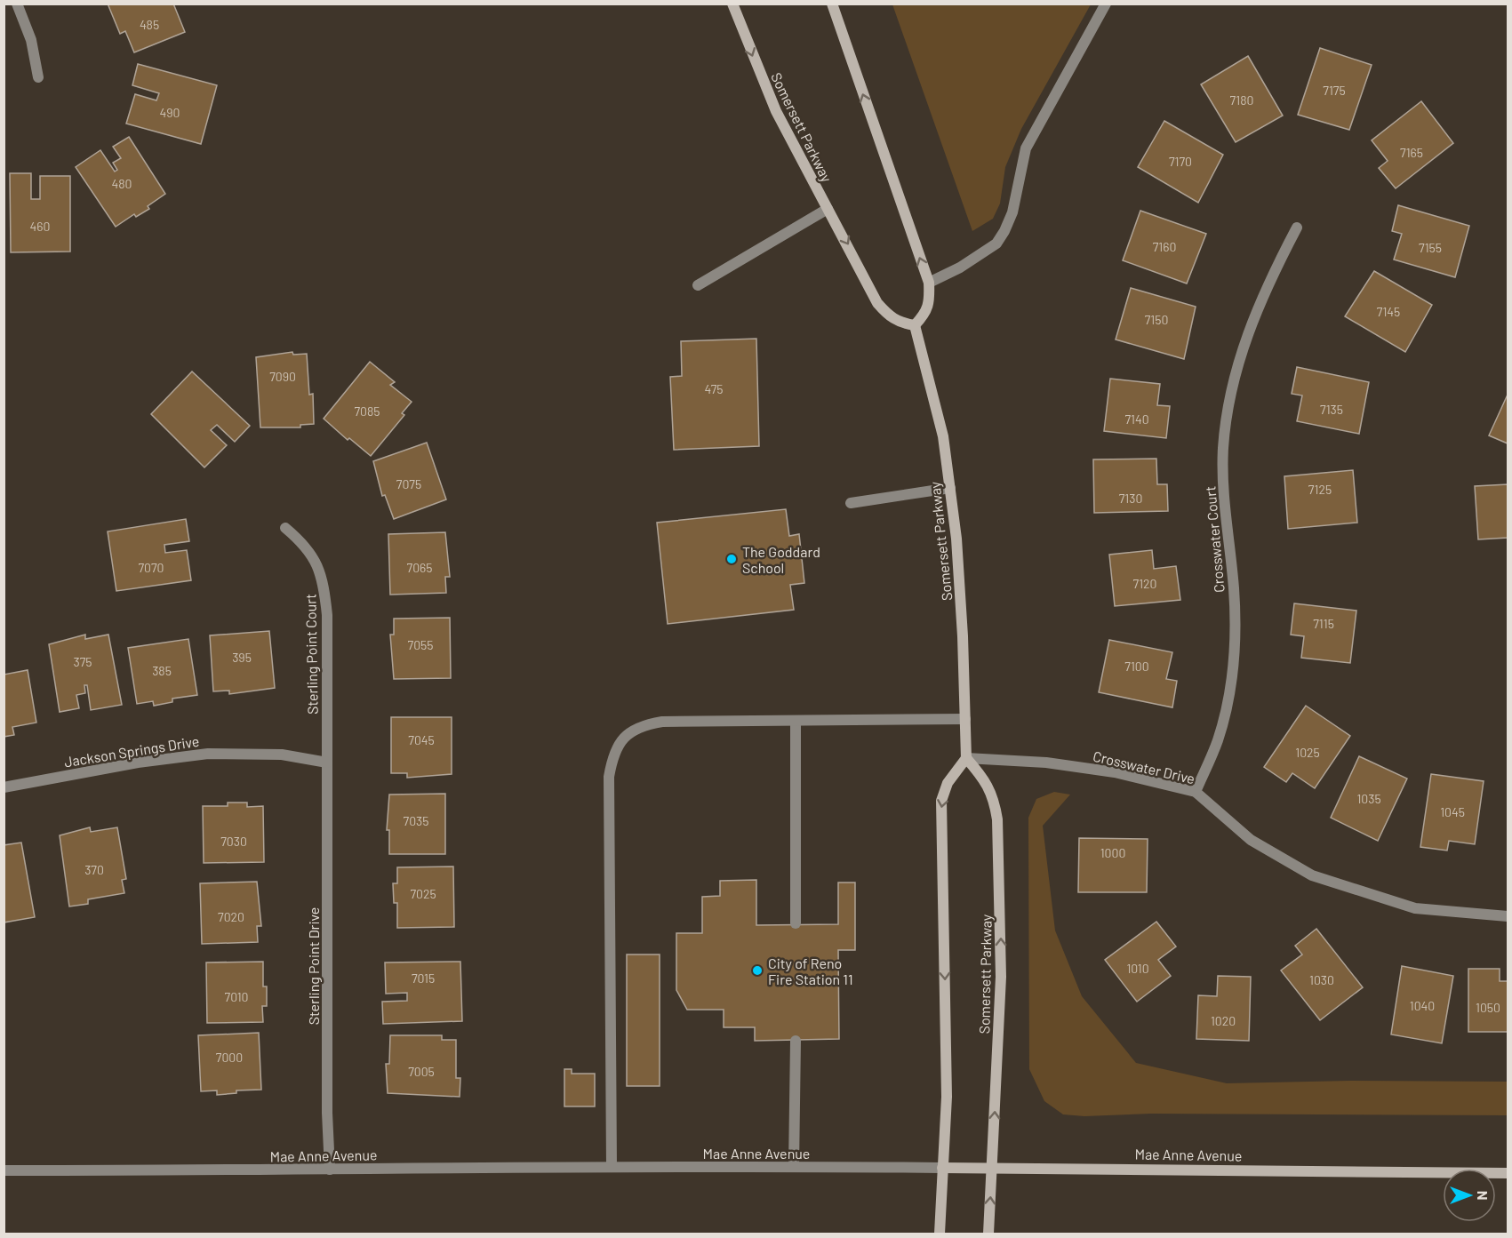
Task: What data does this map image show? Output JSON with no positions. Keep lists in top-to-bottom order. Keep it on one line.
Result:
{"streets":{"main road":["Somersett Parkway","Mae Anne Avenue"],"street":["Crosswater Court","Sterling Point Court","Jackson Springs Drive","Crosswater Drive","Sterling Point Drive"]},"crossings":[["Somersett Parkway","Crosswater Drive"],["Somersett Parkway","Mae Anne Avenue"],["Crosswater Court","Crosswater Drive"],["Sterling Point Court","Jackson Springs Drive"],["Sterling Point Court","Sterling Point Drive"],["Jackson Springs Drive","Sterling Point Drive"],["Sterling Point Drive","Mae Anne Avenue"]],"places":["The Goddard School","City of Reno Fire Station 11"],"house_numbers":["485","7175","7180","490","7165","7170","480","460","7160","7155","7145","7150","7090","475","7135","7085","7140","7075","7125","7130","7070","7065","7120","7115","7055","395","375","7100","385","7045","1025","1035","1045","7035","7030","1000","370","7025","7020","1010","7015","1030","7010","1040","1050","1020","7000","7005"],"north":"right"}
